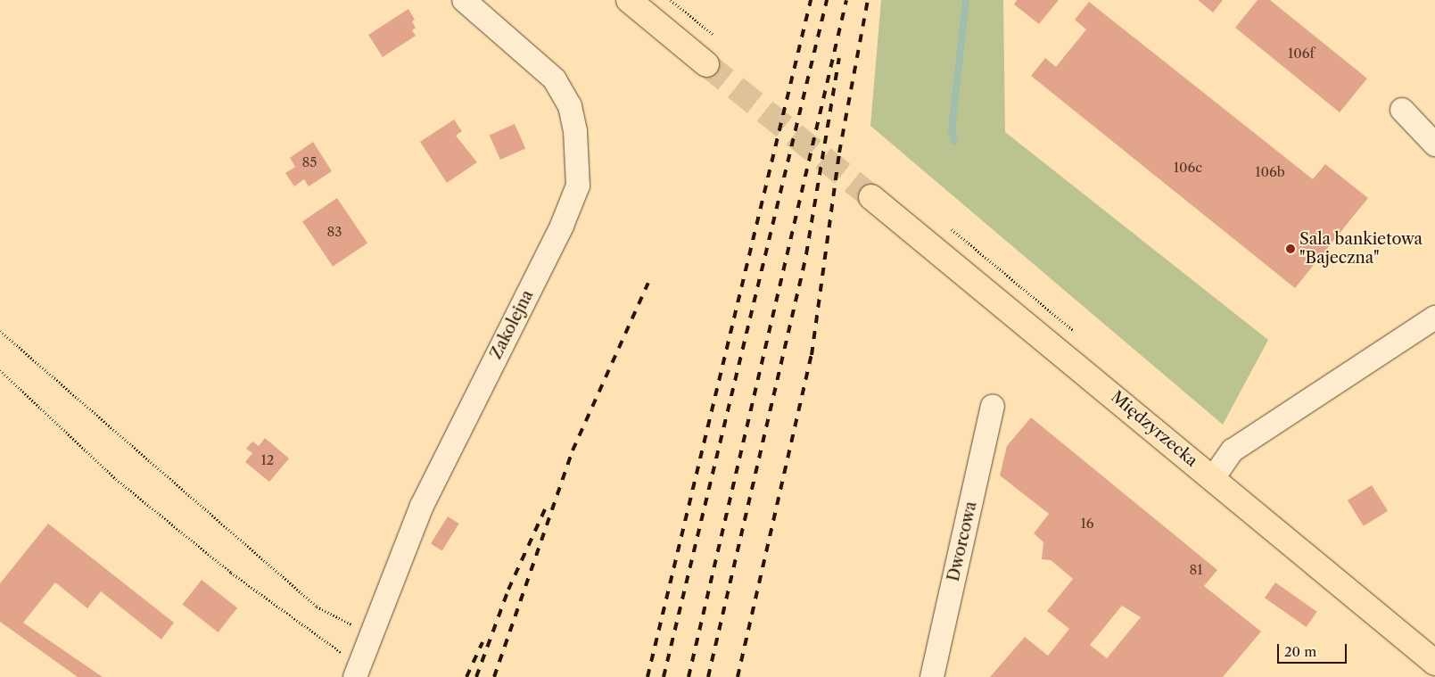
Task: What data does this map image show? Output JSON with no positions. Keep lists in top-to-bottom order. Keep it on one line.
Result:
{"streets":{"main road":["Międzyrzecka"],"street":["Zakolejna","Dworcowa"]},"places":["Sala bankietowa \"Bajeczna\""],"house_numbers":["106f","85","106c","106b","83","12","16","81"],"scale_bar":"20 m"}
